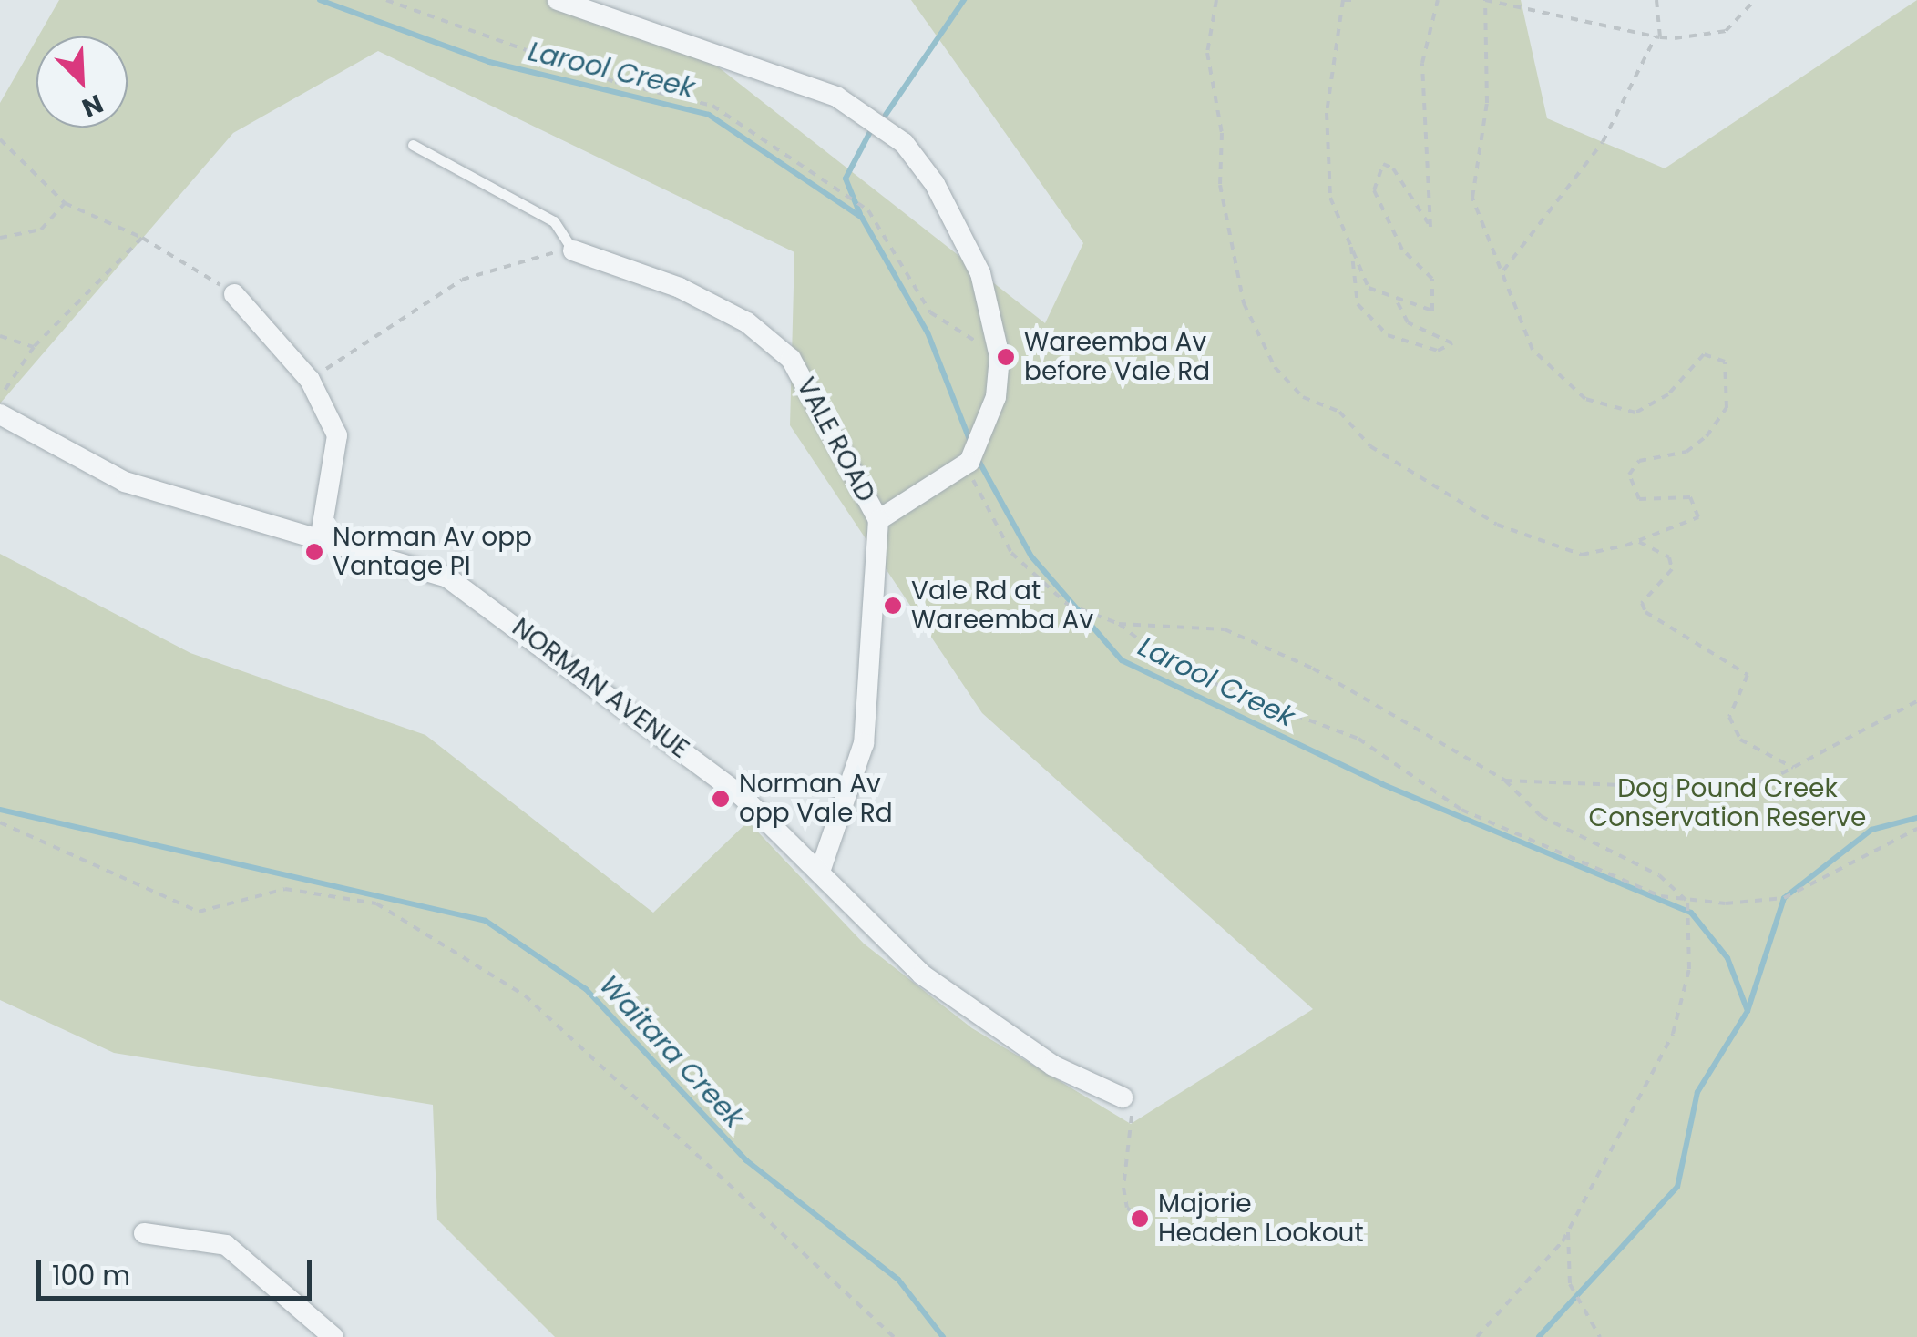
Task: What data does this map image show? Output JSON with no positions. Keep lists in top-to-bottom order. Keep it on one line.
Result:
{"streets":{"street":["VALE ROAD","NORMAN AVENUE"]},"crossings":[["VALE ROAD","NORMAN AVENUE"]],"water":["Larool Creek","Waitara Creek"],"parks":["Dog Pound Creek Conservation Reserve"],"places":["Wareemba Av before Vale Rd","Norman Av opp Vantage Pl","Vale Rd at Wareemba Av","Norman Av opp Vale Rd","Majorie Headen Lookout"],"scale_bar":"100 m","north":"bottom right"}
